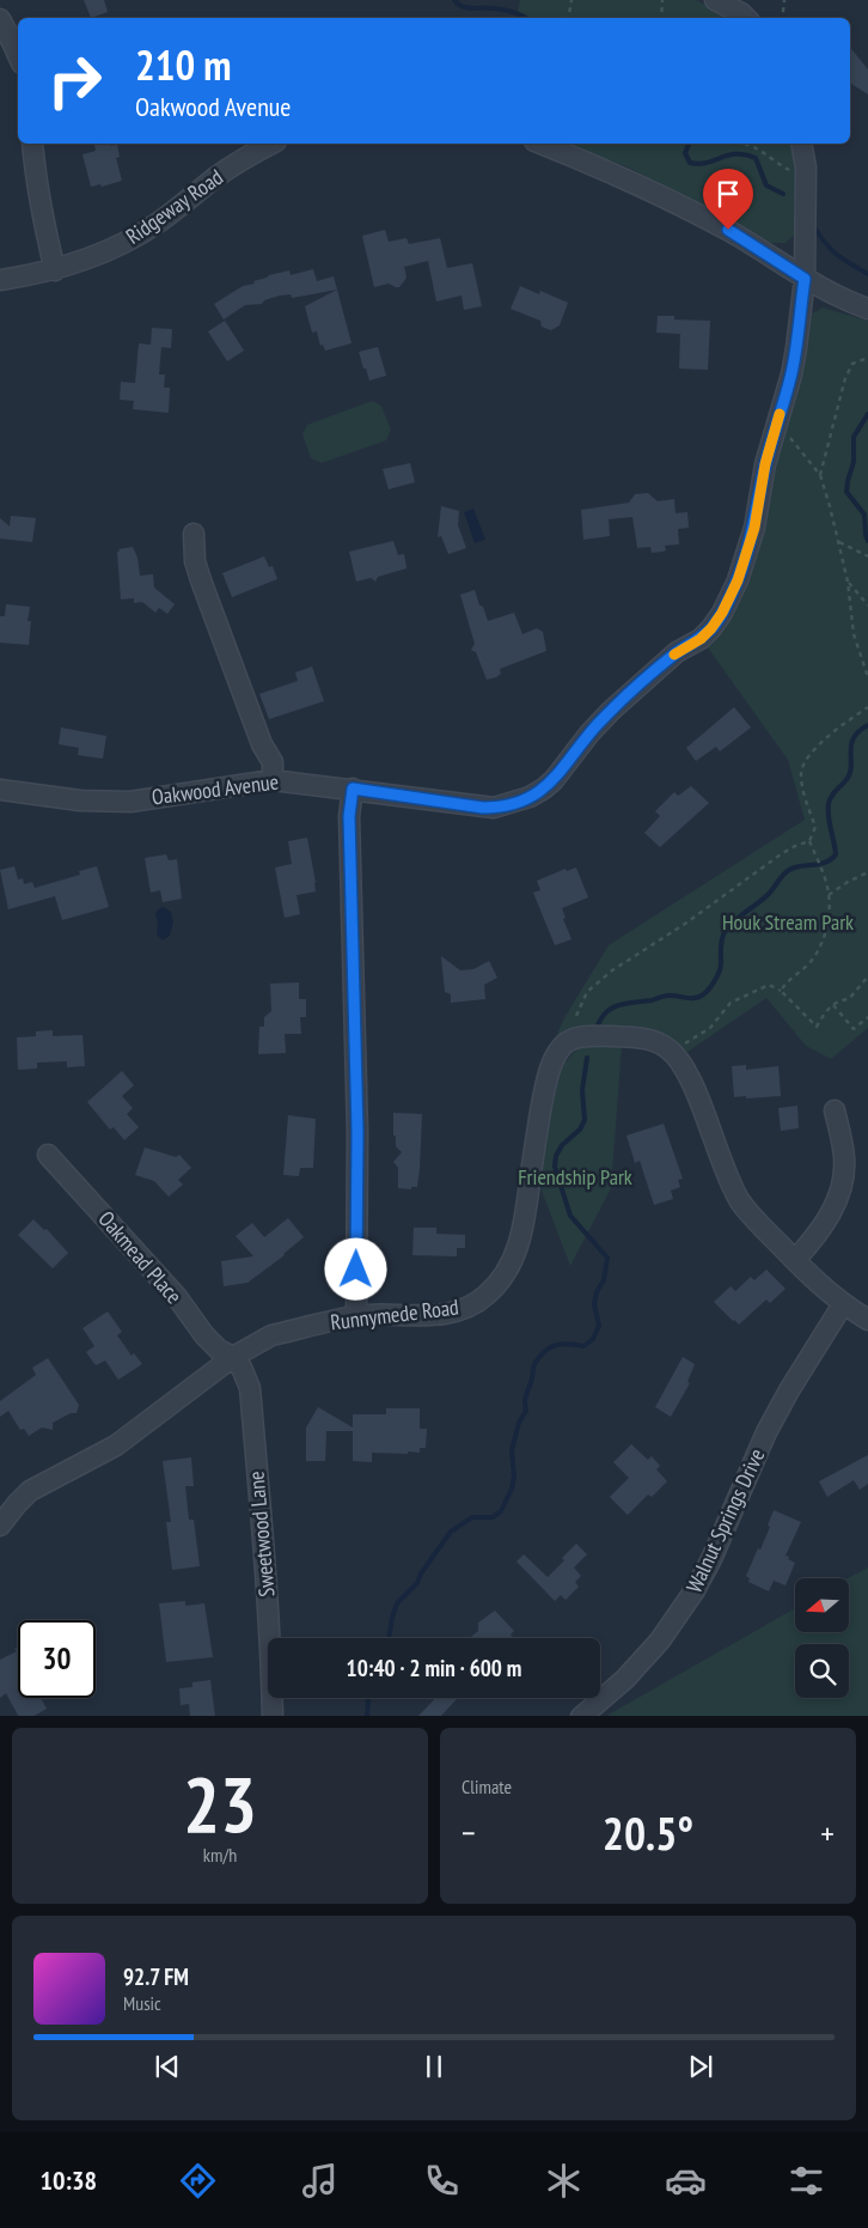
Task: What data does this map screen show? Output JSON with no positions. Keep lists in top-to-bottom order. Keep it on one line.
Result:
{"streets":{"street":["Ridgeway Road","Oakwood Avenue","Oakmead Place","Runnymede Road","Walnut Springs Drive","Sweetwood Lane"]},"crossings":[["Oakmead Place","Runnymede Road"],["Oakmead Place","Sweetwood Lane"],["Runnymede Road","Walnut Springs Drive"],["Runnymede Road","Sweetwood Lane"]],"parks":["Houk Stream Park","Friendship Park"],"north":"left","page":{"turn":["210 m","Oakwood Avenue"],"limit":"30","trip":"10:40 · 2 min · 600 m","tile":[["23","km/h"],"Climate"],"heat":["−","20.5°","+"],"song":["92.7 FM","Music"],"tabs":"10:38"}}
